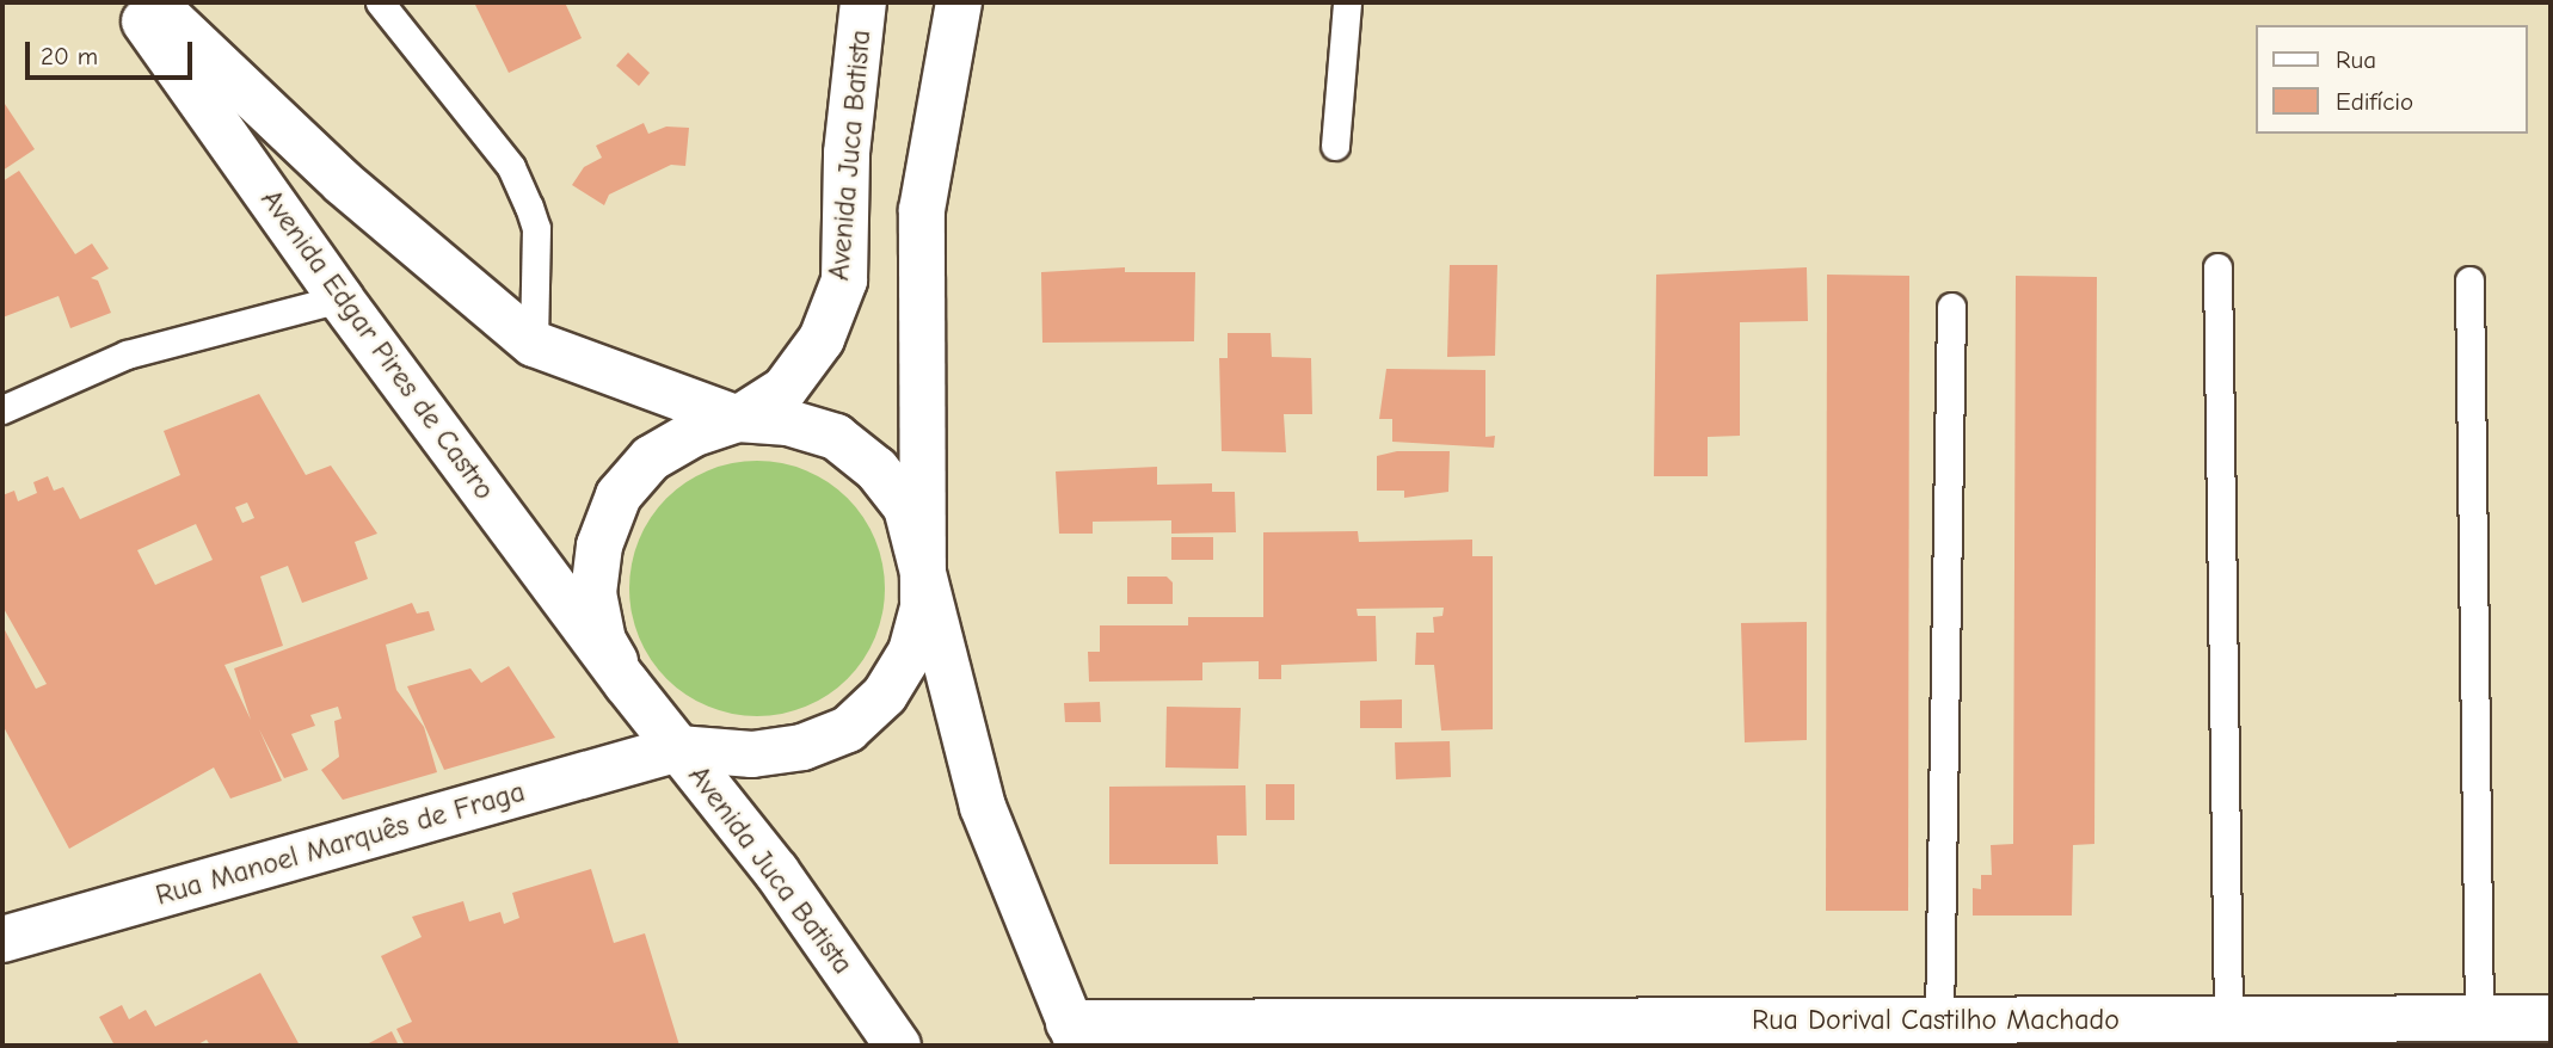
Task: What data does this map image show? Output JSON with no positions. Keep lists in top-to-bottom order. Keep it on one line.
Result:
{"streets":{"main road":["Avenida Juca Batista","Avenida Edgar Pires de Castro","Rua Manoel Marquês de Fraga","Rua Dorival Castilho Machado"]},"crossings":[["Avenida Juca Batista","Avenida Edgar Pires de Castro"],["Avenida Juca Batista","Rua Manoel Marquês de Fraga"],["Avenida Juca Batista","Rua Dorival Castilho Machado"]],"legend":["Rua","Edifício"],"scale_bar":"20 m"}
